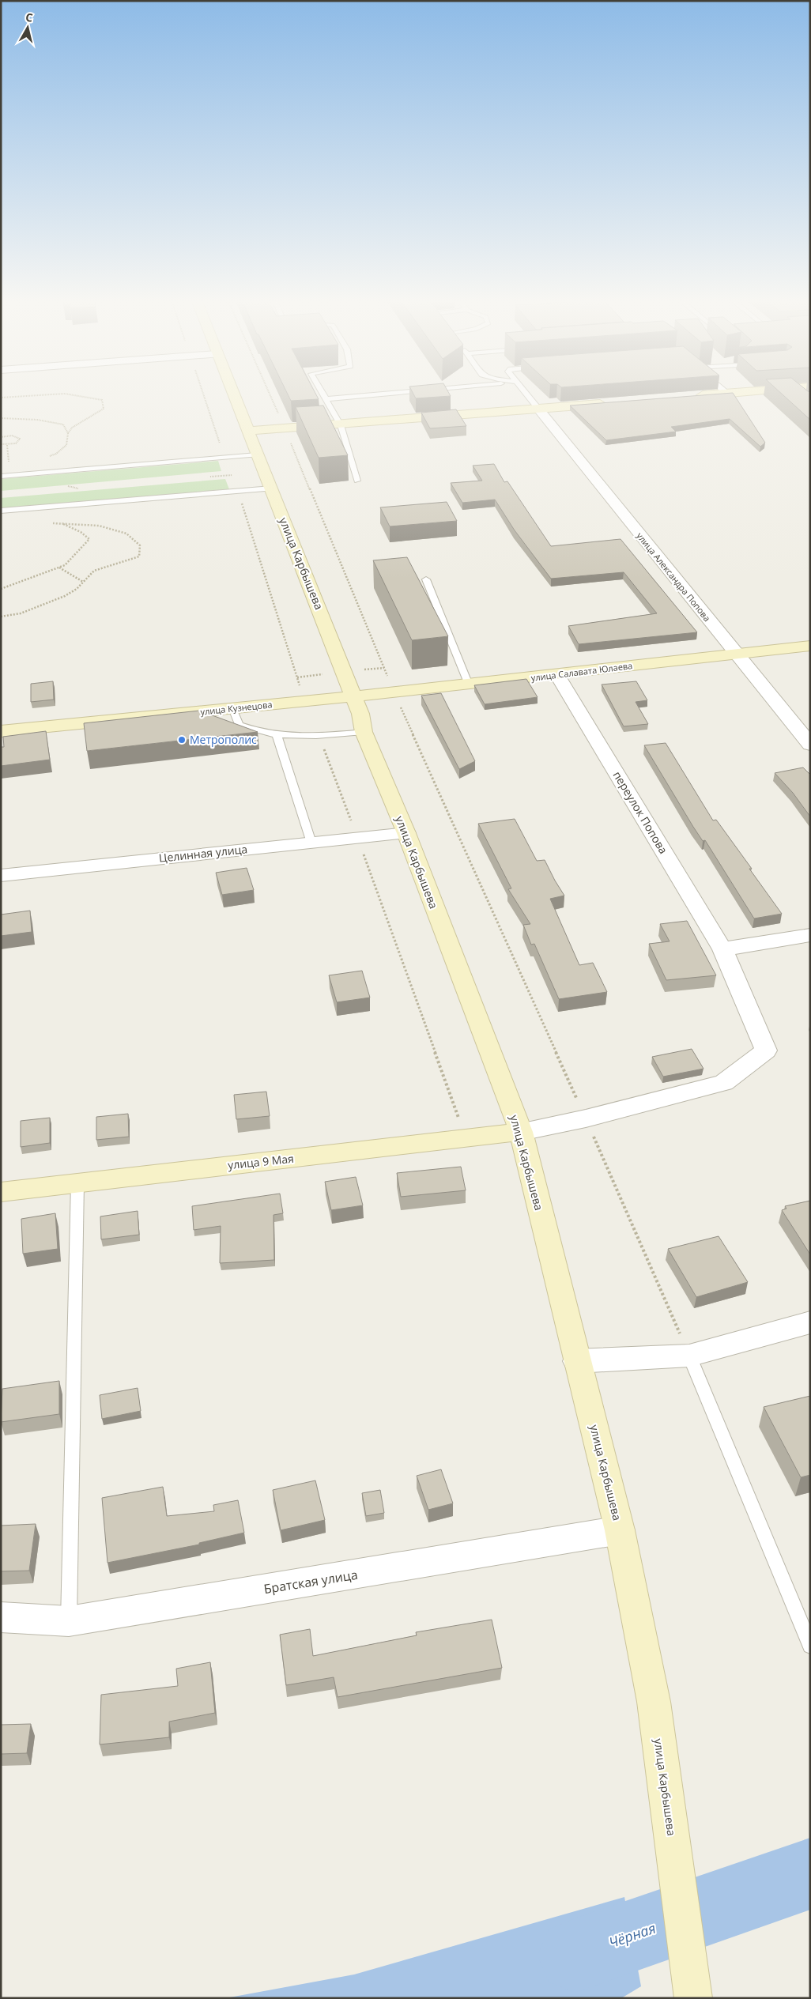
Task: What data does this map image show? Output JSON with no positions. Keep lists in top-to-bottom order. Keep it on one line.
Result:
{"streets":{"main road":["улица Карбышева","улица Салавата Юлаева","улица Кузнецова","улица 9 Мая"],"street":["улица Александра Попова","переулок Попова","Целинная улица","Братская улица"]},"crossings":[["улица Карбышева","улица Салавата Юлаева"],["улица Карбышева","улица Кузнецова"],["улица Карбышева","Целинная улица"],["улица Карбышева","улица 9 Мая"],["улица Карбышева","Братская улица"],["улица Александра Попова","улица Салавата Юлаева"],["улица Салавата Юлаева","улица Кузнецова"],["улица Салавата Юлаева","переулок Попова"]],"water":["Чёрная"],"places":["Метрополис"],"north":"top"}
